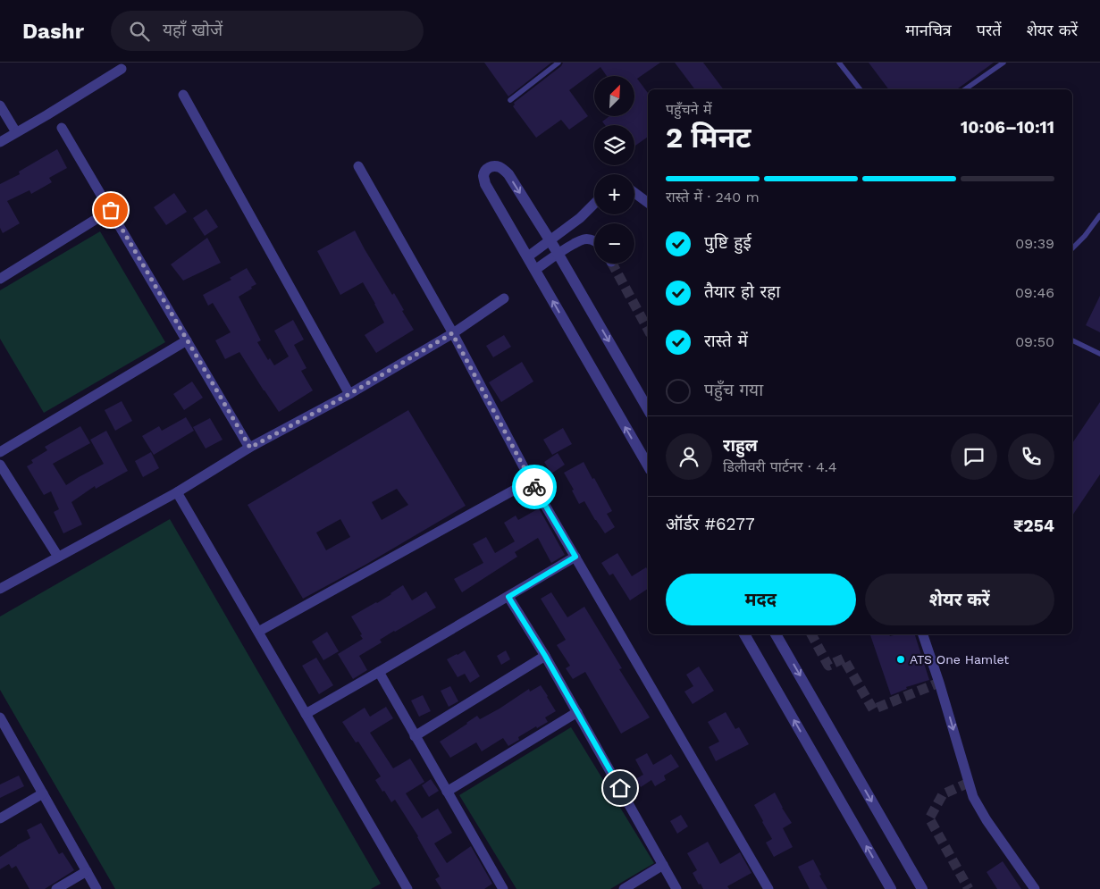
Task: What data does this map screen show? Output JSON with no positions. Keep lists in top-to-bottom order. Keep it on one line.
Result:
{"places":["ATS One Hamlet"],"north":"top right","page":{"header":"Dashr","search":"यहाँ खोजें","nav":["मानचित्र","परतें","शेयर करें"],"map_buttons":["+","−"],"heading":["2 मिनट","पहुँचने में","10:06–10:11"],"panel":["राहुल","डिलीवरी पार्टनर · 4.4","ऑर्डर #6277","₹254"],"bar":"रास्ते में · 240 m","list":[["पुष्टि हुई","09:39"],["तैयार हो रहा","09:46"],["रास्ते में","09:50"],"पहुँच गया"],"buttons":["मदद","शेयर करें"]}}
